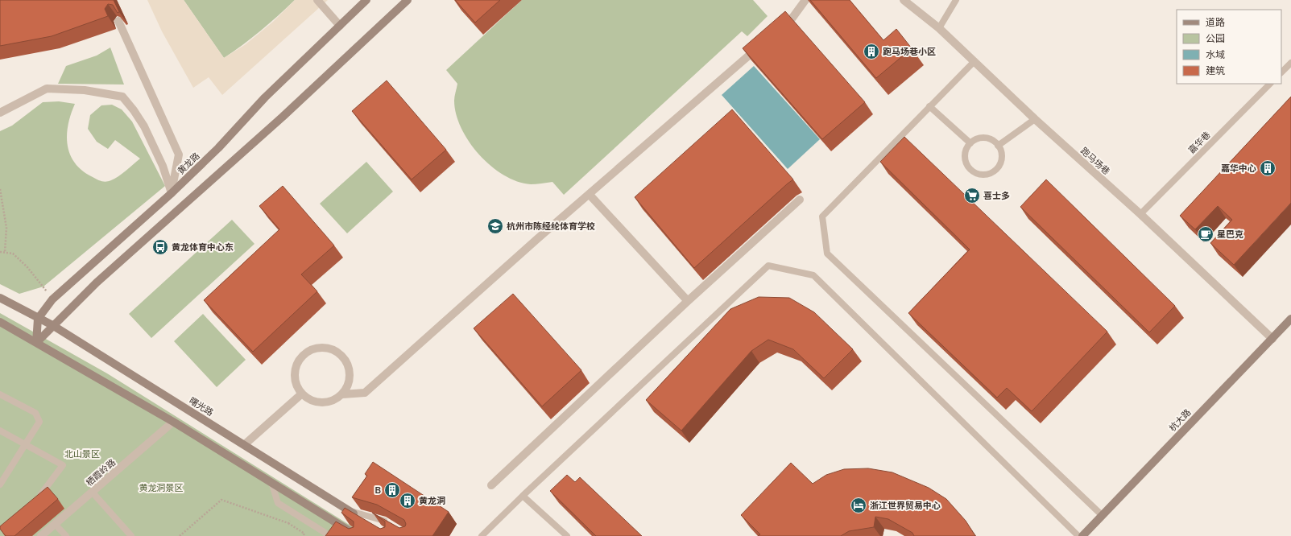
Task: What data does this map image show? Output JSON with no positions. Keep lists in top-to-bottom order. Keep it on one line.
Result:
{"streets":{"main road":["黄龙路","曙光路","杭大路"],"street":["跑马场巷","栖霞岭路"],"lane":["嘉华巷"]},"crossings":[["嘉华巷","跑马场巷"],["跑马场巷","杭大路"],["黄龙路","曙光路"]],"parks":["北山景区","黄龙洞景区"],"places":{"building":["跑马场巷小区","嘉华中心","B","黄龙洞"],"supermarket":["喜士多"],"school or university":["杭州市陈经纶体育学校"],"cafe":["星巴克"],"bus stop":["黄龙体育中心东"],"hotel":["浙江世界贸易中心"]},"legend":["道路","公园","水域","建筑"]}
